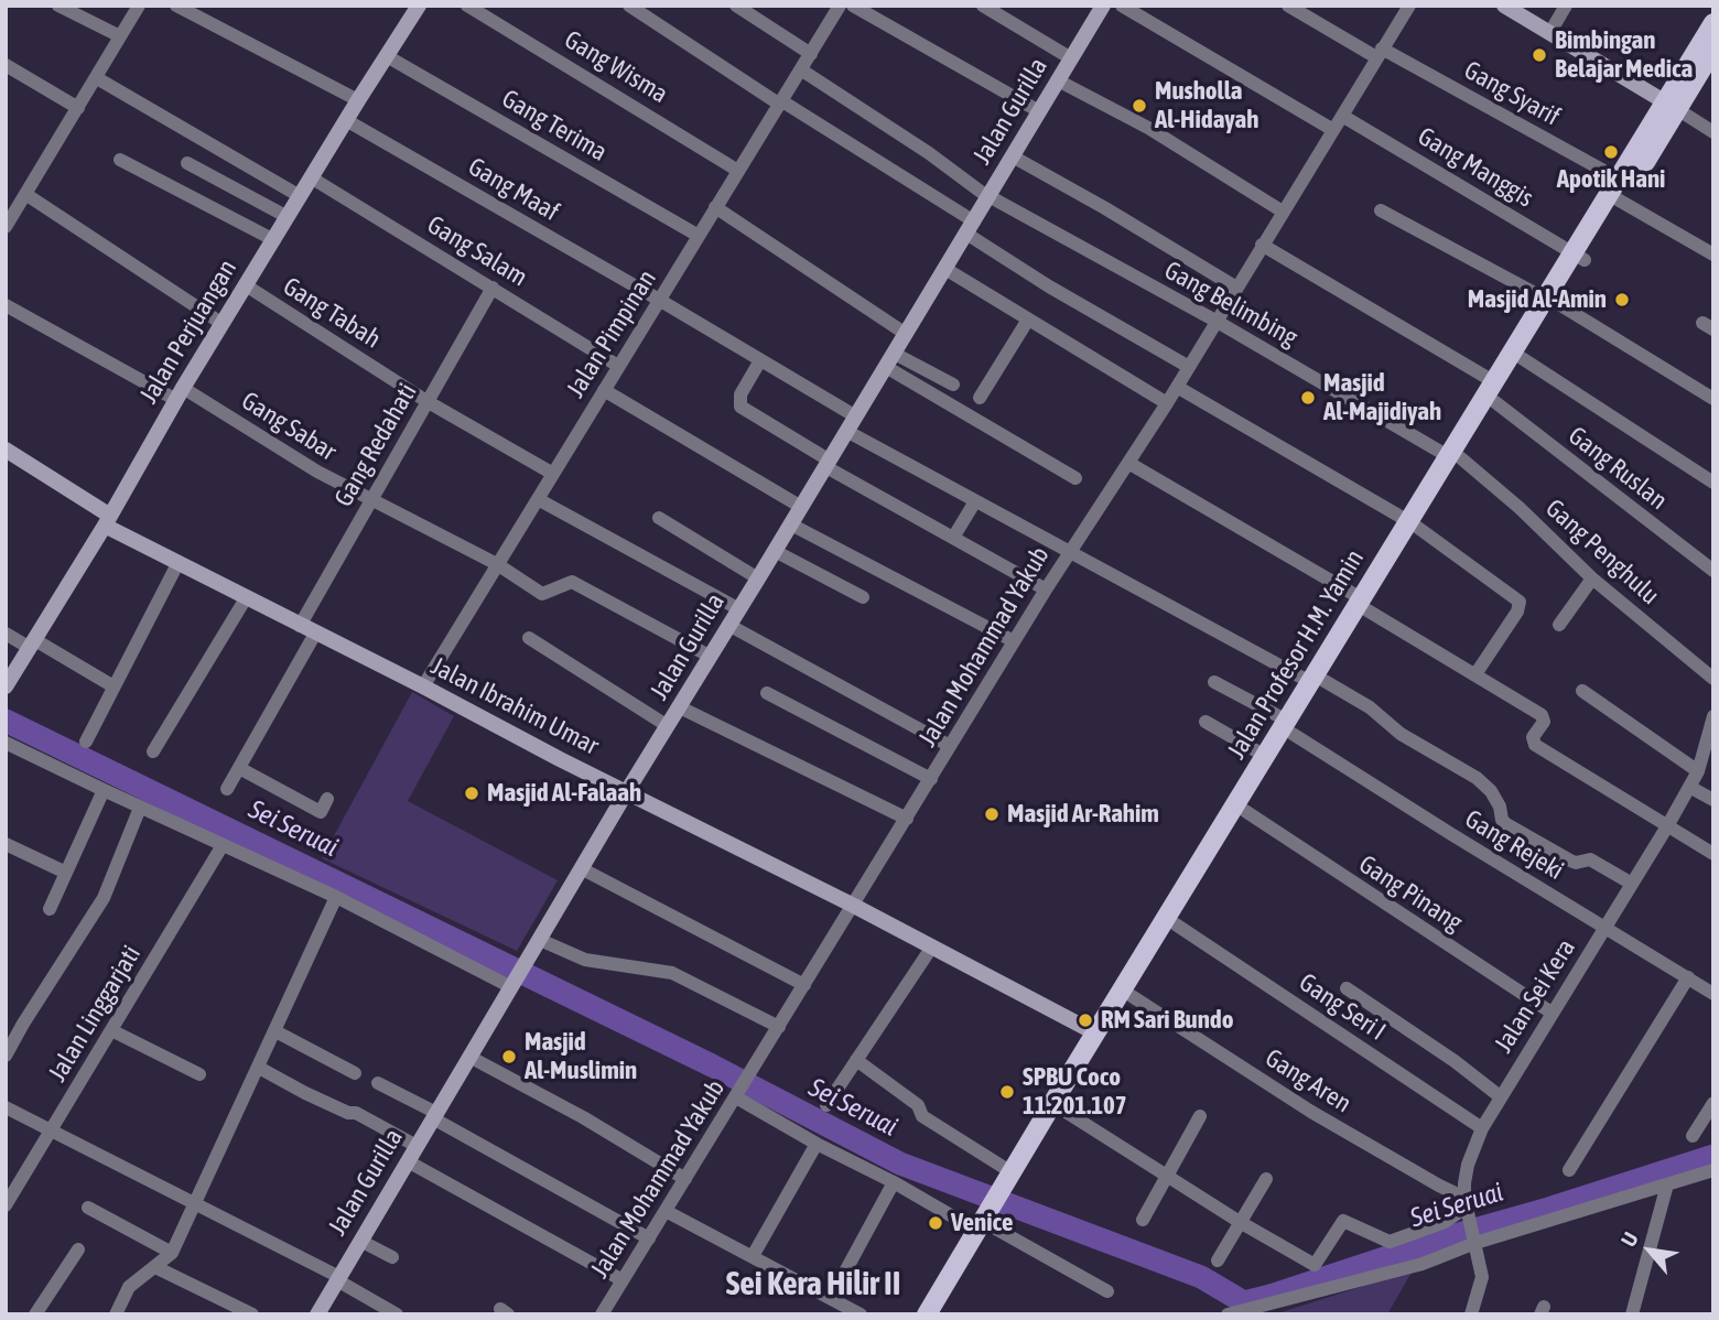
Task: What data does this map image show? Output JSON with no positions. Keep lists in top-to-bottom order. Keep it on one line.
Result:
{"streets":{"main road":["Jalan Profesor H.M. Yamin"],"street":["Gang Wisma","Gang Syarif","Jalan Gurilla","Gang Terima","Gang Manggis","Gang Maaf","Gang Salam","Gang Belimbing","Gang Tabah","Jalan Perjuangan","Jalan Pimpinan","Gang Sabar","Gang Redahati","Gang Ruslan","Gang Penghulu","Jalan Mohammad Yakub","Jalan Ibrahim Umar","Gang Rejeki","Gang Pinang","Jalan Sei Kera","Gang Seri I","Jalan Linggarjati","Gang Aren"]},"crossings":[["Gang Wisma","Jalan Pimpinan"],["Gang Syarif","Jalan Mohammad Yakub"],["Gang Syarif","Jalan Profesor H.M. Yamin"],["Jalan Gurilla","Gang Maaf"],["Jalan Gurilla","Gang Belimbing"],["Jalan Gurilla","Gang Sabar"],["Jalan Gurilla","Jalan Ibrahim Umar"],["Gang Terima","Jalan Perjuangan"],["Gang Terima","Jalan Pimpinan"],["Gang Manggis","Jalan Mohammad Yakub"],["Gang Manggis","Jalan Profesor H.M. Yamin"],["Gang Maaf","Jalan Perjuangan"],["Gang Maaf","Jalan Pimpinan"],["Gang Salam","Jalan Perjuangan"],["Gang Salam","Jalan Pimpinan"],["Gang Salam","Gang Redahati"],["Gang Belimbing","Jalan Pimpinan"],["Gang Belimbing","Gang Penghulu"],["Gang Belimbing","Jalan Mohammad Yakub"],["Gang Belimbing","Jalan Profesor H.M. Yamin"],["Gang Tabah","Jalan Perjuangan"],["Gang Tabah","Jalan Pimpinan"],["Gang Tabah","Gang Redahati"],["Jalan Perjuangan","Gang Sabar"],["Jalan Perjuangan","Jalan Ibrahim Umar"],["Jalan Pimpinan","Gang Sabar"],["Jalan Pimpinan","Jalan Ibrahim Umar"],["Gang Sabar","Gang Redahati"],["Gang Redahati","Jalan Ibrahim Umar"],["Gang Ruslan","Jalan Profesor H.M. Yamin"],["Gang Penghulu","Jalan Profesor H.M. Yamin"],["Jalan Mohammad Yakub","Jalan Ibrahim Umar"],["Jalan Profesor H.M. Yamin","Jalan Ibrahim Umar"],["Jalan Profesor H.M. Yamin","Gang Rejeki"],["Jalan Profesor H.M. Yamin","Gang Pinang"],["Jalan Profesor H.M. Yamin","Gang Seri I"],["Jalan Profesor H.M. Yamin","Gang Aren"],["Gang Rejeki","Jalan Sei Kera"],["Gang Pinang","Jalan Sei Kera"],["Jalan Sei Kera","Gang Seri I"],["Jalan Sei Kera","Gang Aren"]],"districts":["Sei Kera Hilir II"],"water":["Sei Seruai"],"places":["Bimbingan Belajar Medica","Musholla Al-Hidayah","Apotik Hani","Masjid Al-Amin","Masjid Al-Majidiyah","Masjid Al-Falaah","Masjid Ar-Rahim","RM Sari Bundo","Masjid Al-Muslimin","SPBU Coco 11.201.107","Venice"],"north":"top left"}
